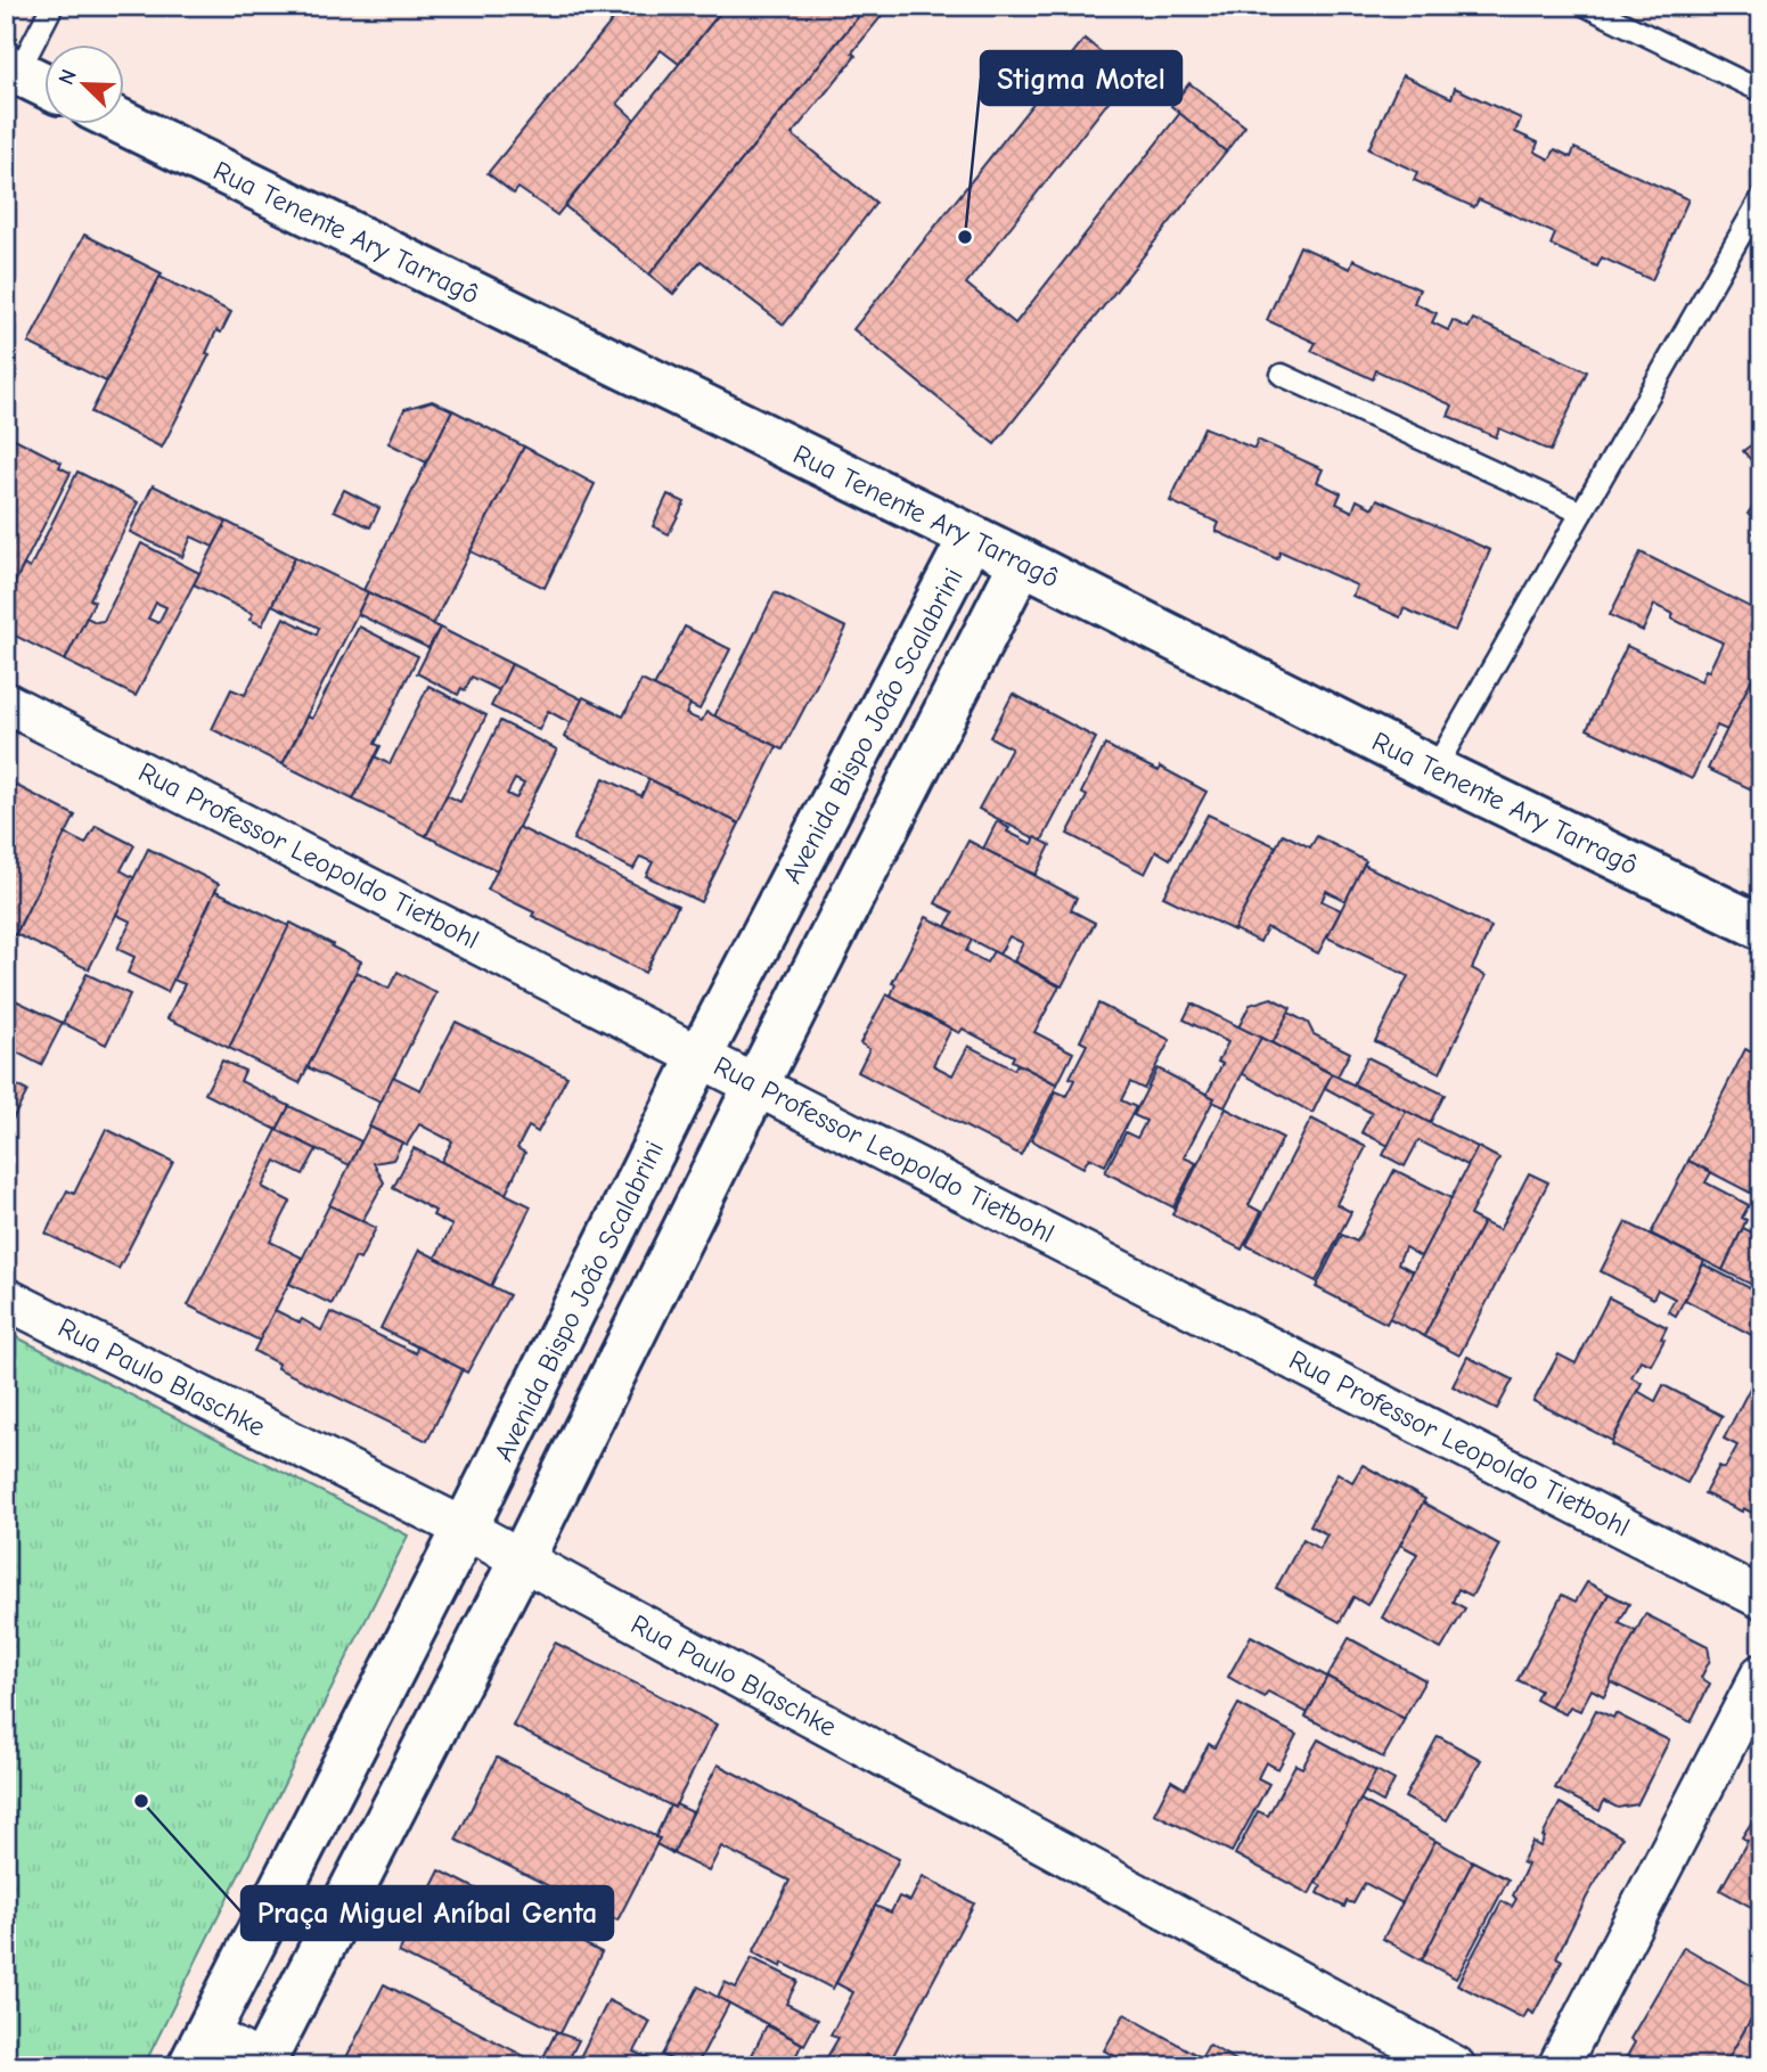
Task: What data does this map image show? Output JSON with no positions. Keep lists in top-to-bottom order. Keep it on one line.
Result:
{"streets":{"street":["Rua Tenente Ary Tarragô","Avenida Bispo João Scalabrini","Rua Professor Leopoldo Tietbohl","Rua Paulo Blaschke"]},"crossings":[["Rua Tenente Ary Tarragô","Avenida Bispo João Scalabrini"],["Avenida Bispo João Scalabrini","Rua Professor Leopoldo Tietbohl"],["Avenida Bispo João Scalabrini","Rua Paulo Blaschke"]],"places":["Stigma Motel","Praça Miguel Aníbal Genta"],"north":"top left"}
